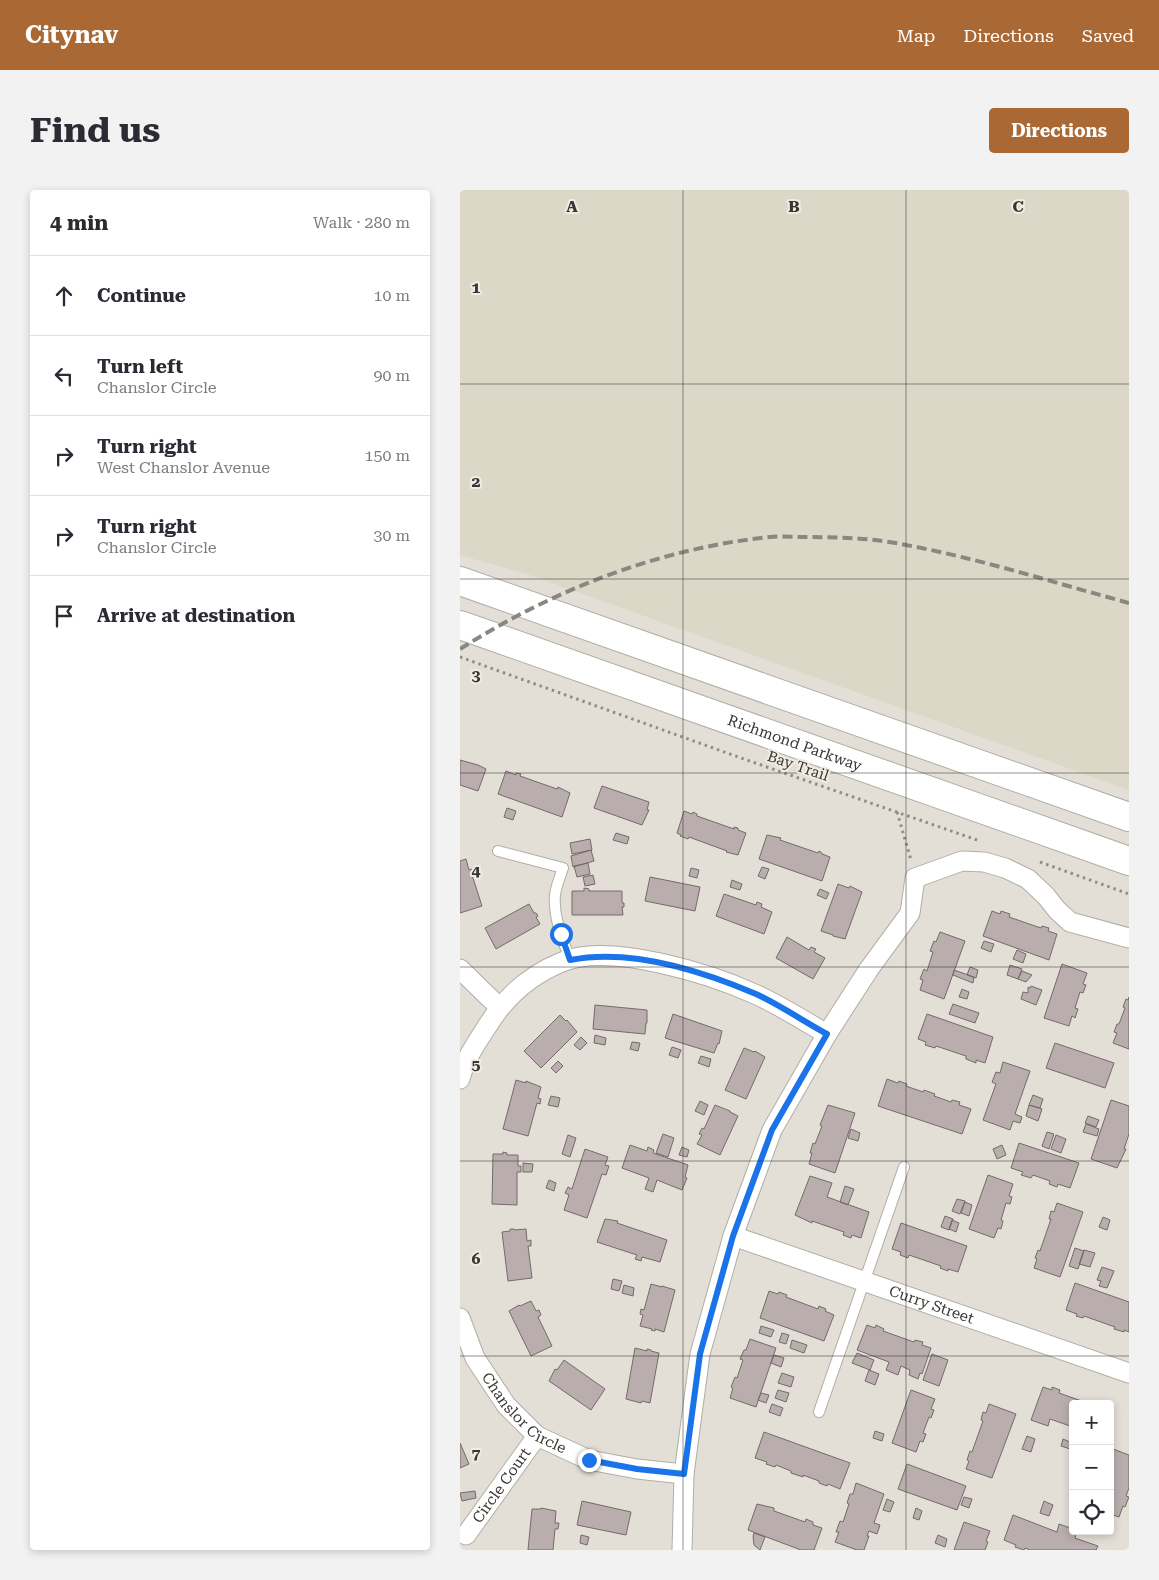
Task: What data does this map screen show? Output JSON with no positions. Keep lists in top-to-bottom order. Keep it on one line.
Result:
{"streets":{"highway":["Richmond Parkway"],"street":["Curry Street","Chanslor Circle","Circle Court"],"path":["Bay Trail"]},"crossings":[["Chanslor Circle","Circle Court"]],"page":{"header":"Citynav","nav":["Map","Directions","Saved"],"buttons":"Directions","title":"Find us","heading":["4 min","Walk · 280 m"],"list":[["Continue","10 m"],["Turn left","Chanslor Circle","90 m"],["Turn right","West Chanslor Avenue","150 m"],["Turn right","Chanslor Circle","30 m"],"Arrive at destination"],"map_buttons":["+","−"]},"grid":{"columns":["A","B","C"],"rows":["1","2","3","4","5","6","7"]}}
